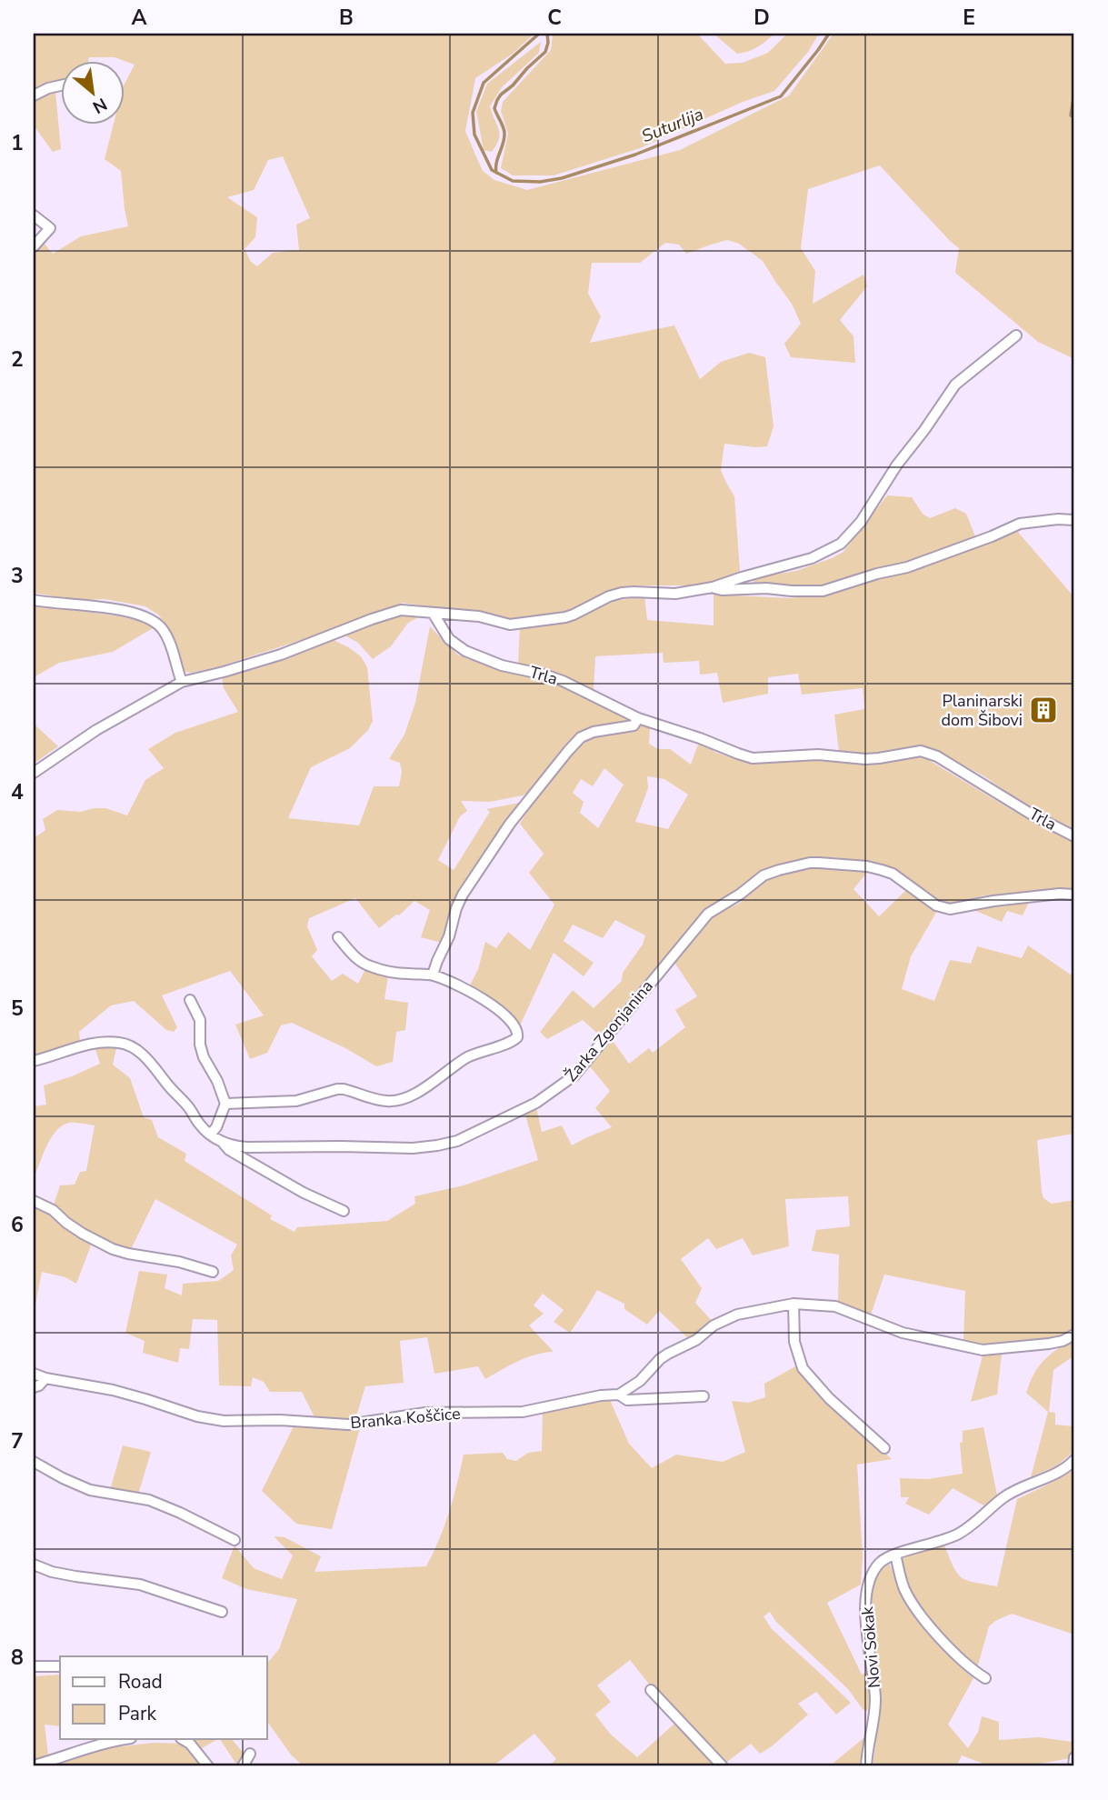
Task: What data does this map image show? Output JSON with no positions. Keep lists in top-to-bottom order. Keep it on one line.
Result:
{"streets":{"street":["Trla","Žarka Zgonjanina","Branka Koščice","Novi Sokak"]},"water":["Suturlija"],"places":{"building":["Planinarski dom Šibovi"]},"legend":["Road","Park"],"north":"bottom right","grid":{"columns":["A","B","C","D","E"],"rows":["1","2","3","4","5","6","7","8"]}}
